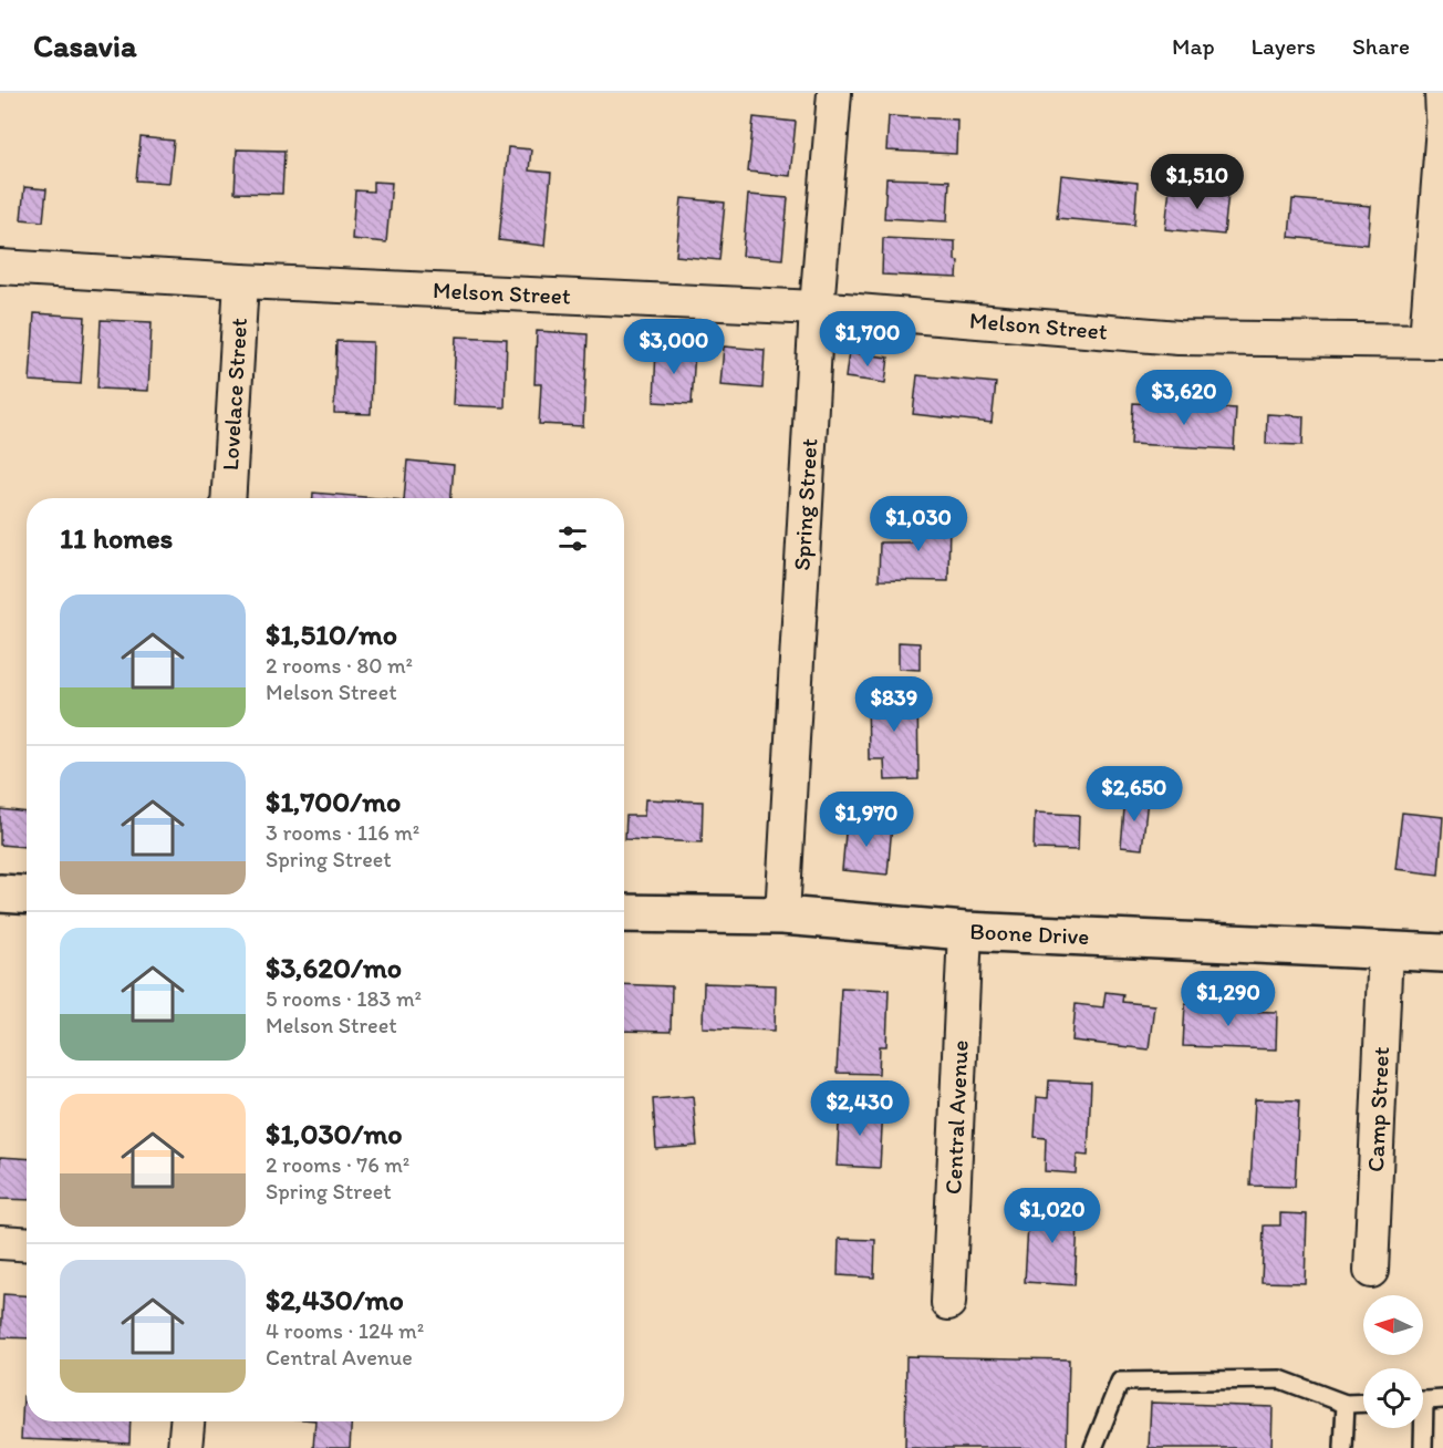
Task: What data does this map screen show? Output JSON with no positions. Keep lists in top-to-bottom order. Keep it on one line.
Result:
{"streets":{"street":["Melson Street","Lovelace Street","Spring Street","Boone Drive","Camp Street","Central Avenue"]},"crossings":[["Melson Street","Lovelace Street"],["Melson Street","Spring Street"],["Spring Street","Boone Drive"],["Boone Drive","Camp Street"],["Boone Drive","Central Avenue"]],"north":"left","page":{"header":"Casavia","nav":["Map","Layers","Share"],"price":["$1,510","$1,700","$3,000","$3,620","$1,030","$839","$2,650","$1,970","$1,290","$2,430","$1,020"],"heading":"11 homes","list":[{"name":"$1,510/mo","note":"2 rooms · 80 m² · Melson Street"},{"name":"$1,700/mo","note":"3 rooms · 116 m² · Spring Street"},{"name":"$3,620/mo","note":"5 rooms · 183 m² · Melson Street"},{"name":"$1,030/mo","note":"2 rooms · 76 m² · Spring Street"},{"name":"$2,430/mo","note":"4 rooms · 124 m² · Central Avenue"}]}}
